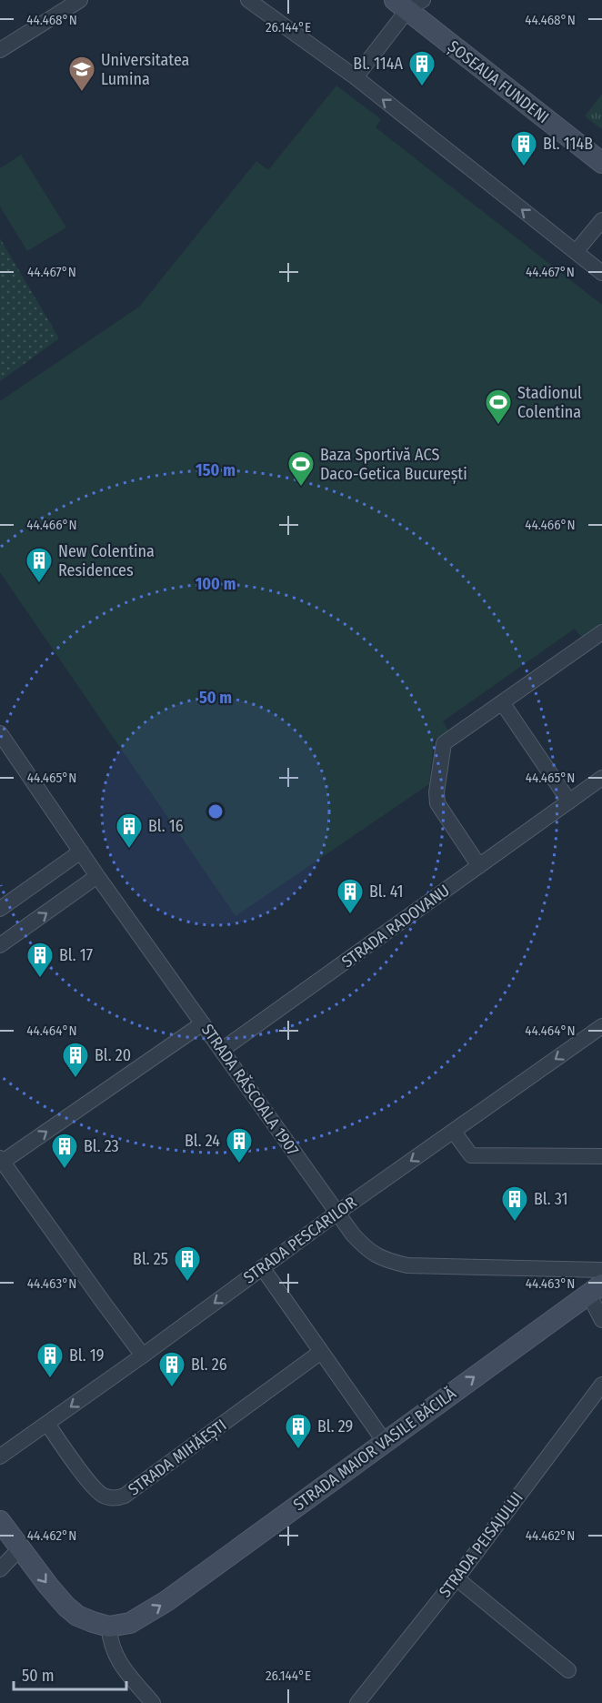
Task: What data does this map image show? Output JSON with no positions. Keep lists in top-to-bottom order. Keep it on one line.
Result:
{"streets":{"street":["ȘOSEAUA FUNDENI","STRADA RADOVANU","STRADA RĂSCOALA 1907","STRADA PESCARILOR","STRADA MAIOR VASILE BĂCILĂ","STRADA MIHĂEȘTI","STRADA PEISAJULUI"]},"crossings":[["STRADA RADOVANU","STRADA RĂSCOALA 1907"],["STRADA RĂSCOALA 1907","STRADA PESCARILOR"],["STRADA PESCARILOR","STRADA MIHĂEȘTI"]],"one_way":["STRADA PESCARILOR","STRADA MAIOR VASILE BĂCILĂ"],"places":{"building":["Bl. 114A","Bl. 114B","New Colentina Residences","Bl. 16","Bl. 41","Bl. 17","Bl. 20","Bl. 24","Bl. 23","Bl. 31","Bl. 25","Bl. 19","Bl. 26","Bl. 29"],"school or university":["Universitatea Lumina"],"sports":["Stadionul Colentina","Baza Sportivă ACS Daco-Getica București"]},"scale_bar":"50 m","coordinates":["44.468°N","26.144°E","44.467°N","44.466°N","44.465°N","44.464°N","44.463°N","44.462°N"],"rings":["150 m","100 m","50 m"]}
